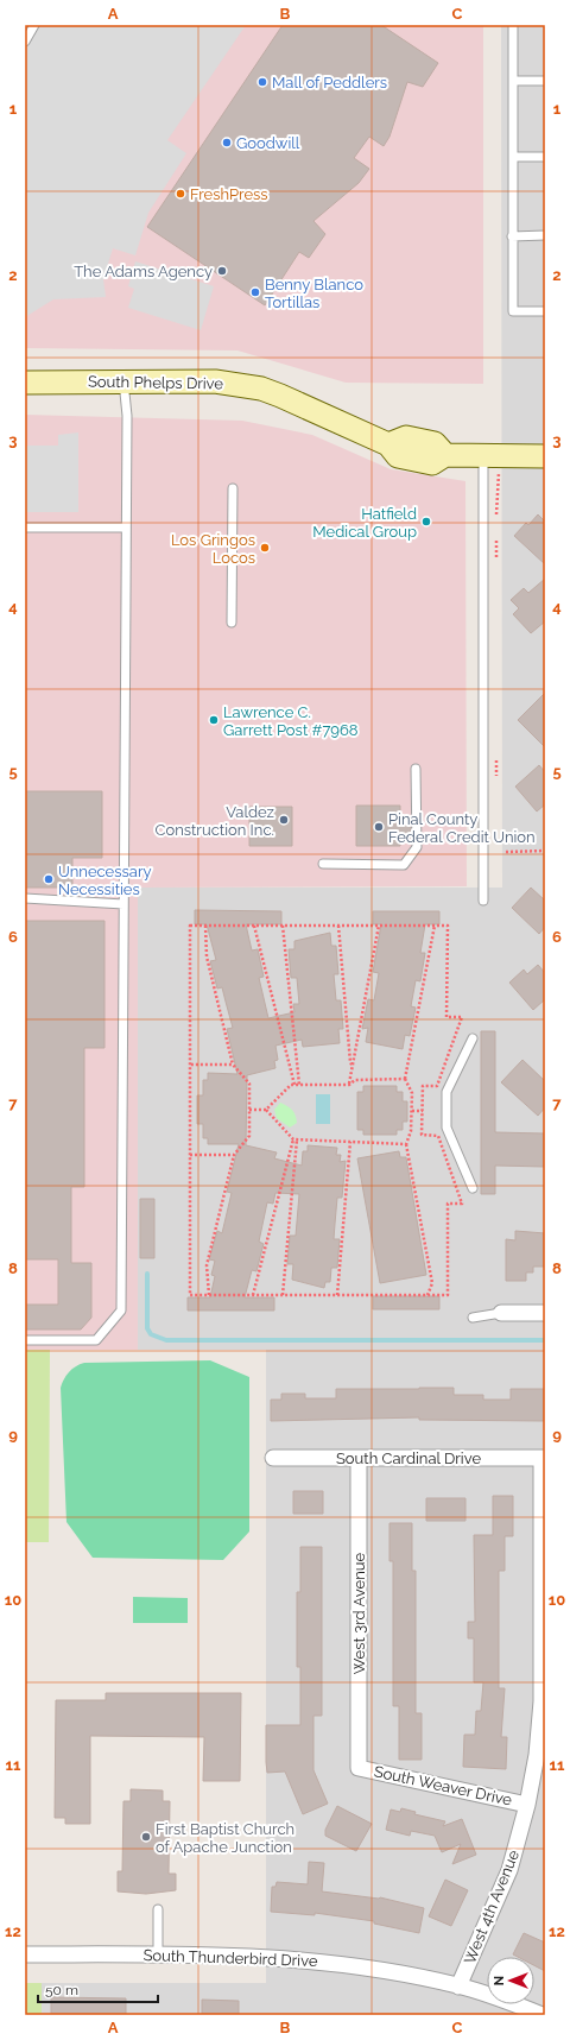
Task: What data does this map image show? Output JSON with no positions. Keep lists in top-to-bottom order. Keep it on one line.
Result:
{"streets":{"street":["South Phelps Drive","South Cardinal Drive","West 3rd Avenue","South Weaver Drive","West 4th Avenue","South Thunderbird Drive"]},"crossings":[["South Cardinal Drive","West 3rd Avenue"],["South Cardinal Drive","West 4th Avenue"],["West 3rd Avenue","South Weaver Drive"],["South Weaver Drive","West 4th Avenue"],["West 4th Avenue","South Thunderbird Drive"]],"places":["Mall of Peddlers","Goodwill","FreshPress","The Adams Agency","Benny Blanco Tortillas","Hatfield Medical Group","Los Gringos Locos","Lawrence C. Garrett Post #7968","Valdez Construction Inc.","Pinal County Federal Credit Union","Unnecessary Necessities","First Baptist Church of Apache Junction"],"scale_bar":"50 m","north":"left","grid":{"columns":["A","B","C"],"rows":["1","2","3","4","5","6","7","8","9","10","11","12"]}}
